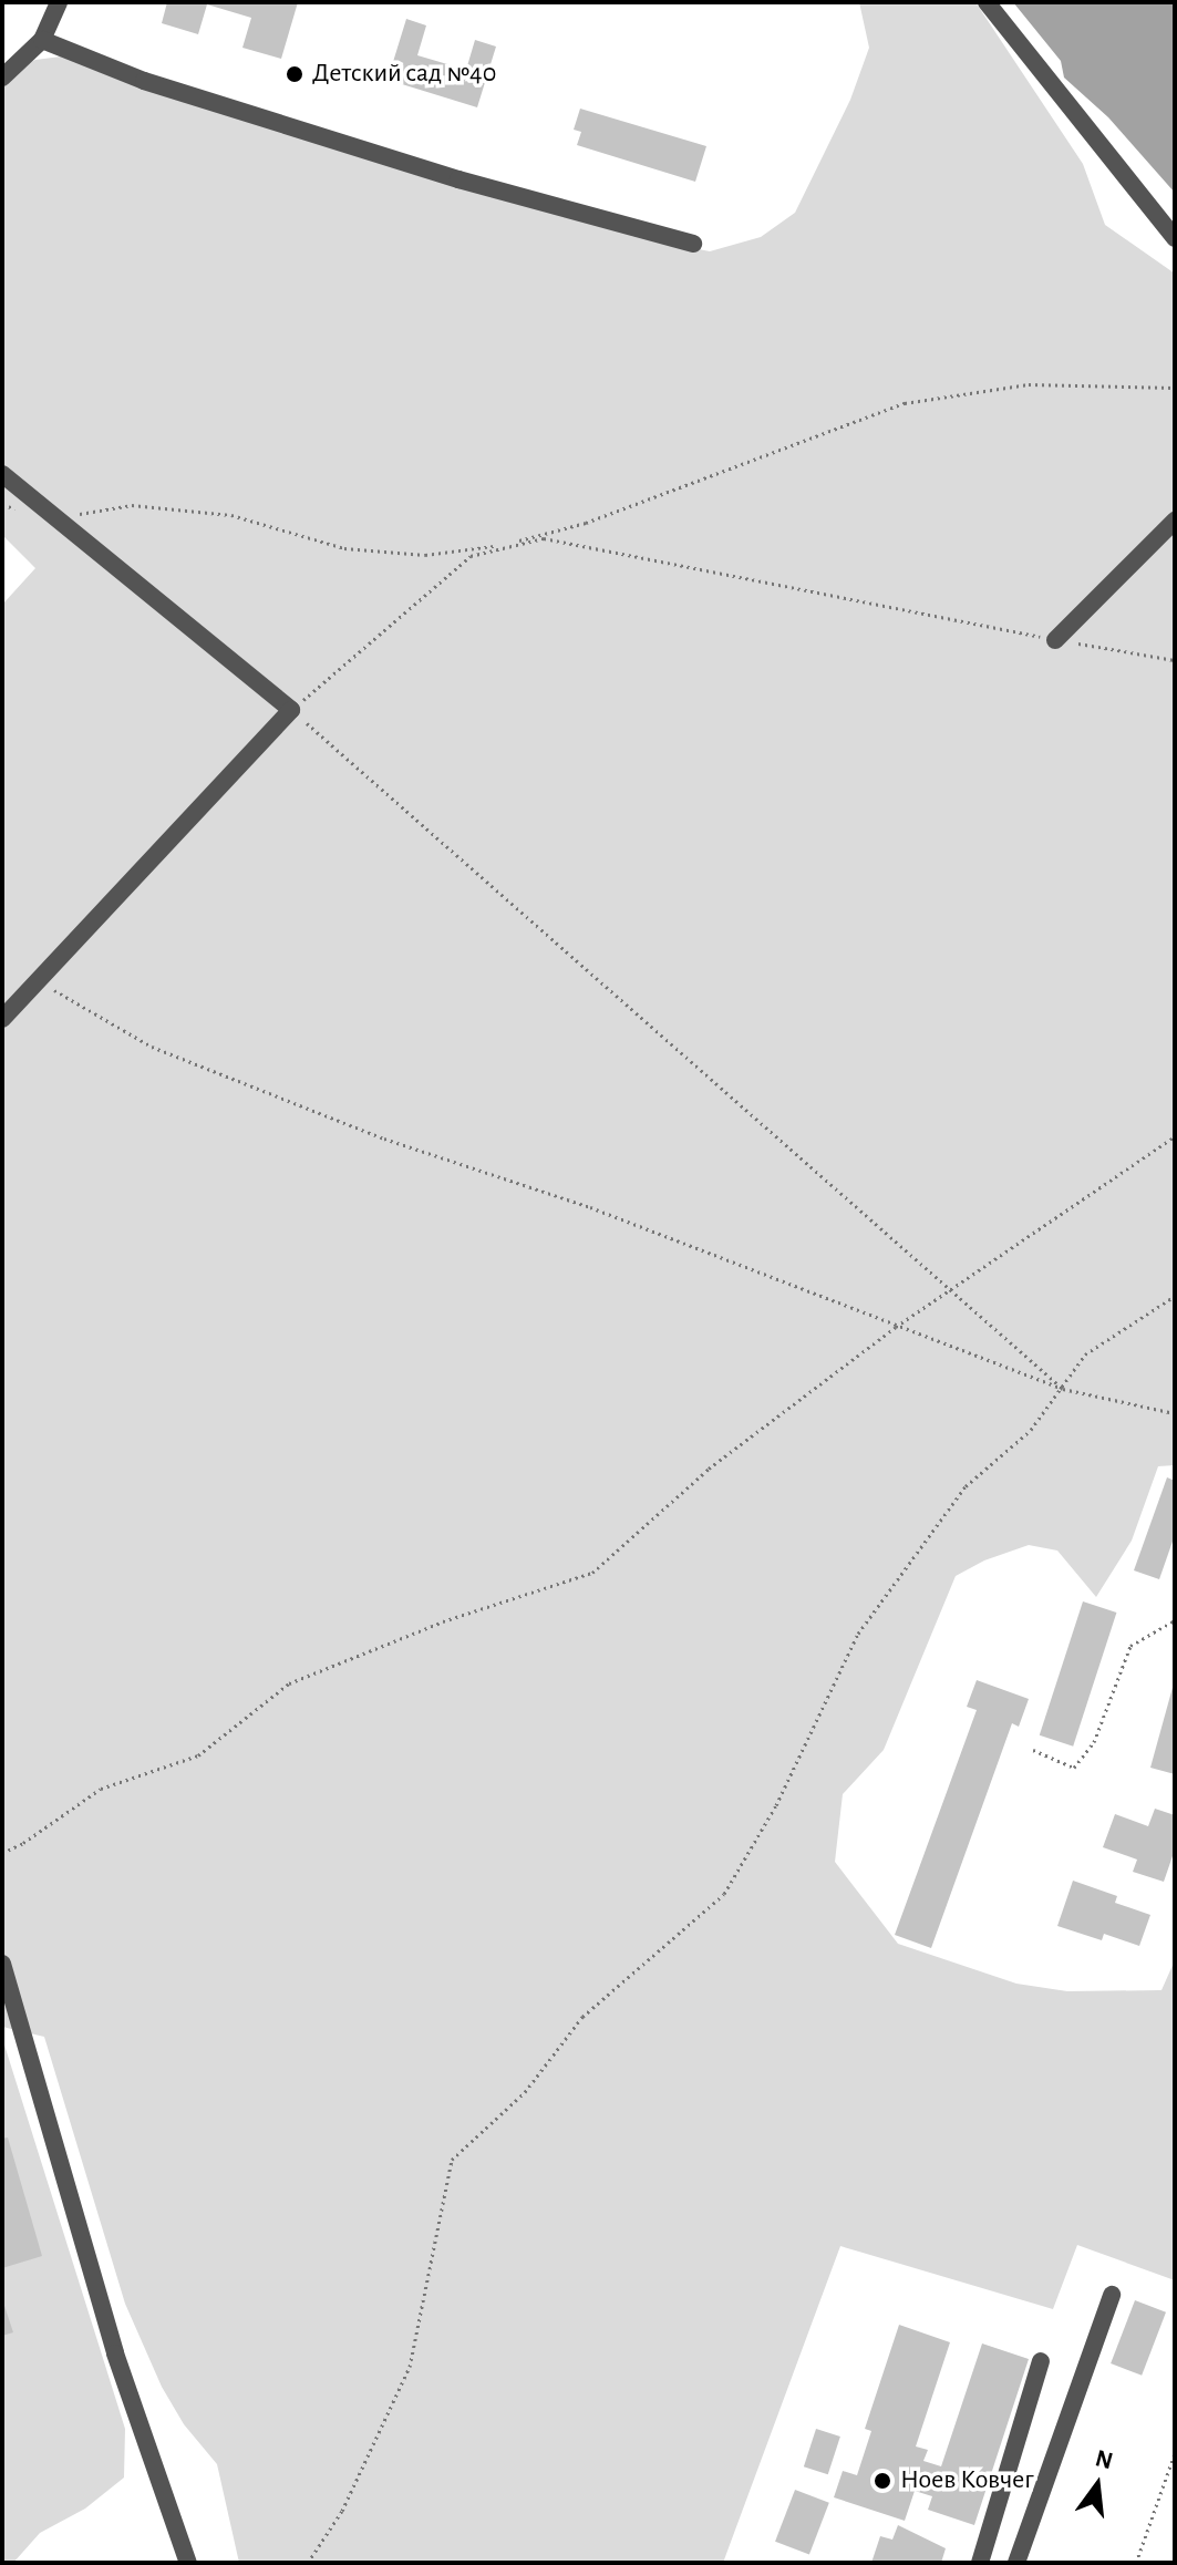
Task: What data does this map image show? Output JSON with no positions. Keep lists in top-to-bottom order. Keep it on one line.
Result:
{"places":["Детский сад №40","Ноев Ковчег"],"north":"top"}
